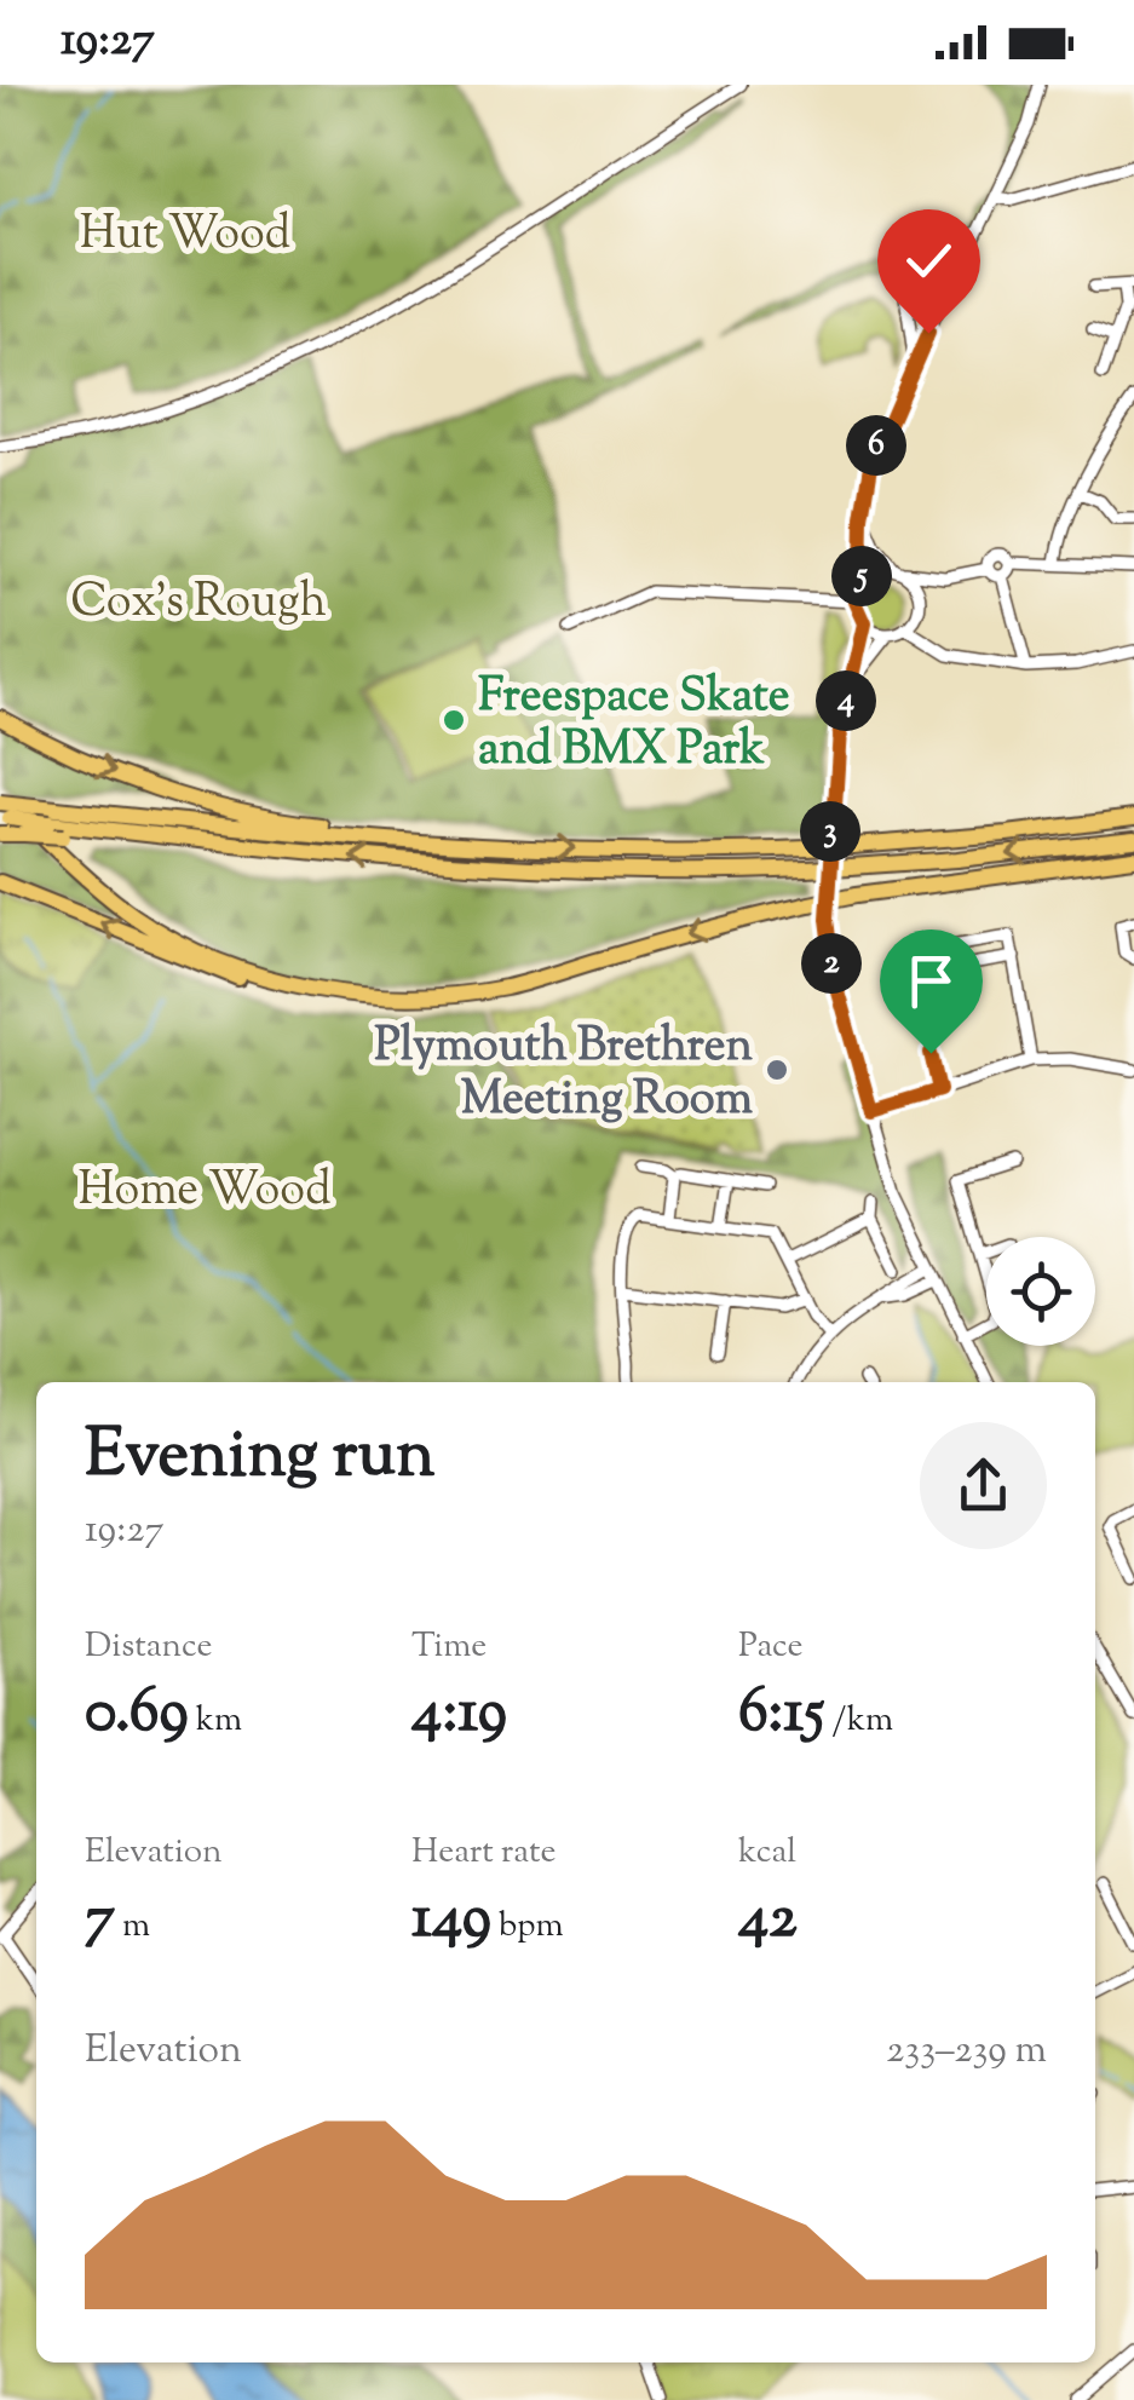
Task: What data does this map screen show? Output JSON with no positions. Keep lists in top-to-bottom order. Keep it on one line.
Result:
{"parks":["Hut Wood","Cox's Rough","Home Wood"],"places":["Freespace Skate and BMX Park","Plymouth Brethren Meeting Room"],"page":{"status":"19:27","pins":["6","5","4","3","2"],"heading":["Evening run","19:27"],"stats":[["Distance","0.69 km"],["Time","4:19"],["Pace","6:15 /km"],["Elevation","7 m"],["Heart rate","149 bpm"],["kcal","42"]],"chart":["Elevation","233–239 m"]}}
